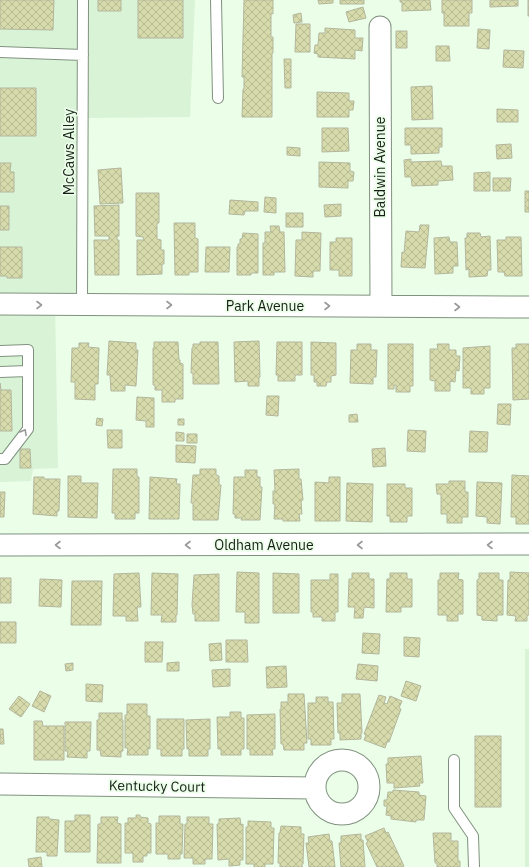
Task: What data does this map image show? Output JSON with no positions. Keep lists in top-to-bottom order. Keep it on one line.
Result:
{"streets":{"street":["Baldwin Avenue","Park Avenue","Oldham Avenue","Kentucky Court"],"lane":["McCaws Alley"]},"crossings":[["McCaws Alley","Park Avenue"],["Baldwin Avenue","Park Avenue"]],"one_way":["Park Avenue","Oldham Avenue"]}
